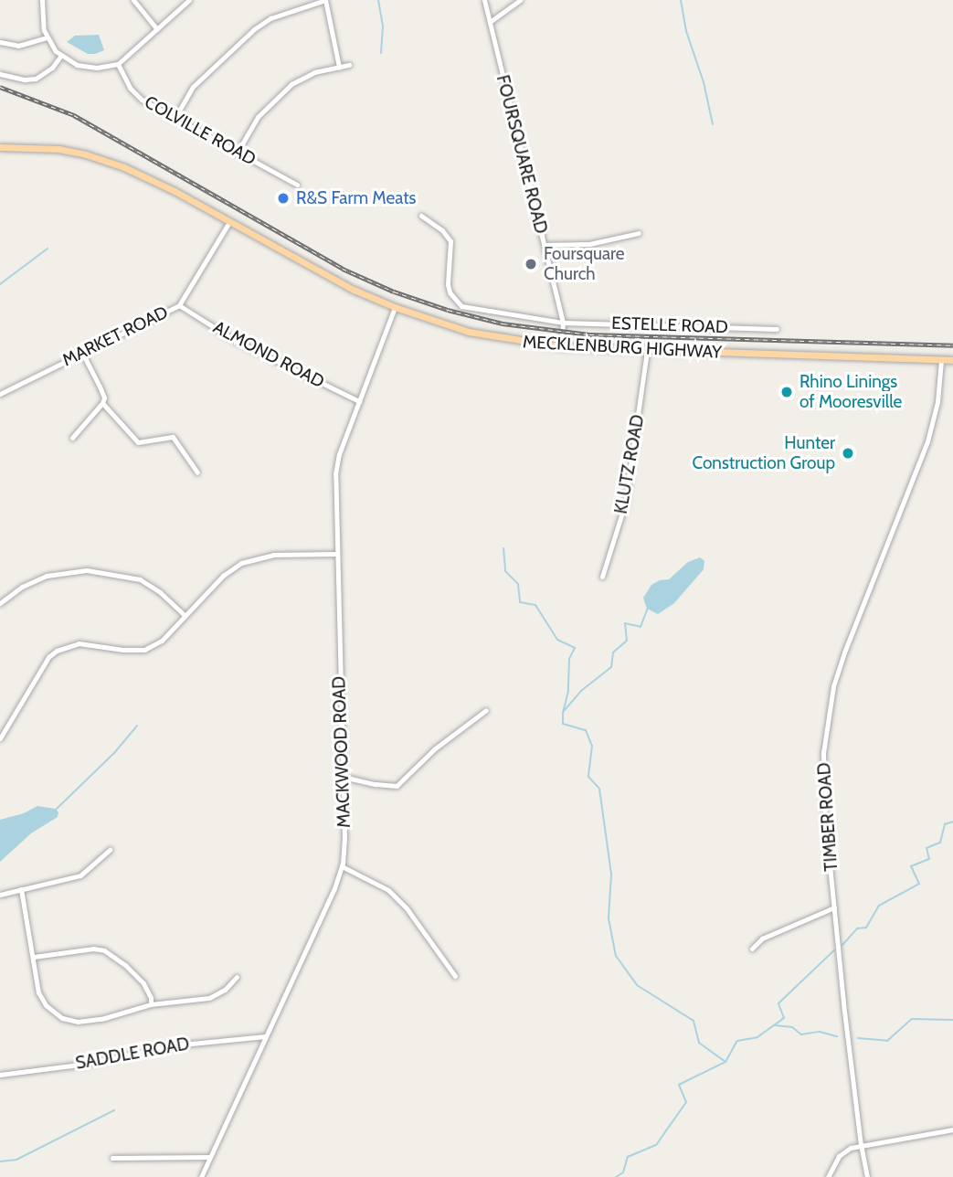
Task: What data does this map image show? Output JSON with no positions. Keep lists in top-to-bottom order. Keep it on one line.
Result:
{"streets":{"main road":["MECKLENBURG HIGHWAY"],"street":["COLVILLE ROAD","FOURSQUARE ROAD","ESTELLE ROAD","MARKET ROAD","ALMOND ROAD","KLUTZ ROAD","MACKWOOD ROAD","TIMBER ROAD","SADDLE ROAD"]},"crossings":[["FOURSQUARE ROAD","ESTELLE ROAD"],["FOURSQUARE ROAD","MECKLENBURG HIGHWAY"],["MARKET ROAD","MECKLENBURG HIGHWAY"],["MARKET ROAD","ALMOND ROAD"],["MECKLENBURG HIGHWAY","KLUTZ ROAD"],["MECKLENBURG HIGHWAY","MACKWOOD ROAD"],["MECKLENBURG HIGHWAY","TIMBER ROAD"],["ALMOND ROAD","MACKWOOD ROAD"],["MACKWOOD ROAD","SADDLE ROAD"]],"places":["R&S Farm Meats","Foursquare Church","Rhino Linings of Mooresville","Hunter Construction Group"]}
